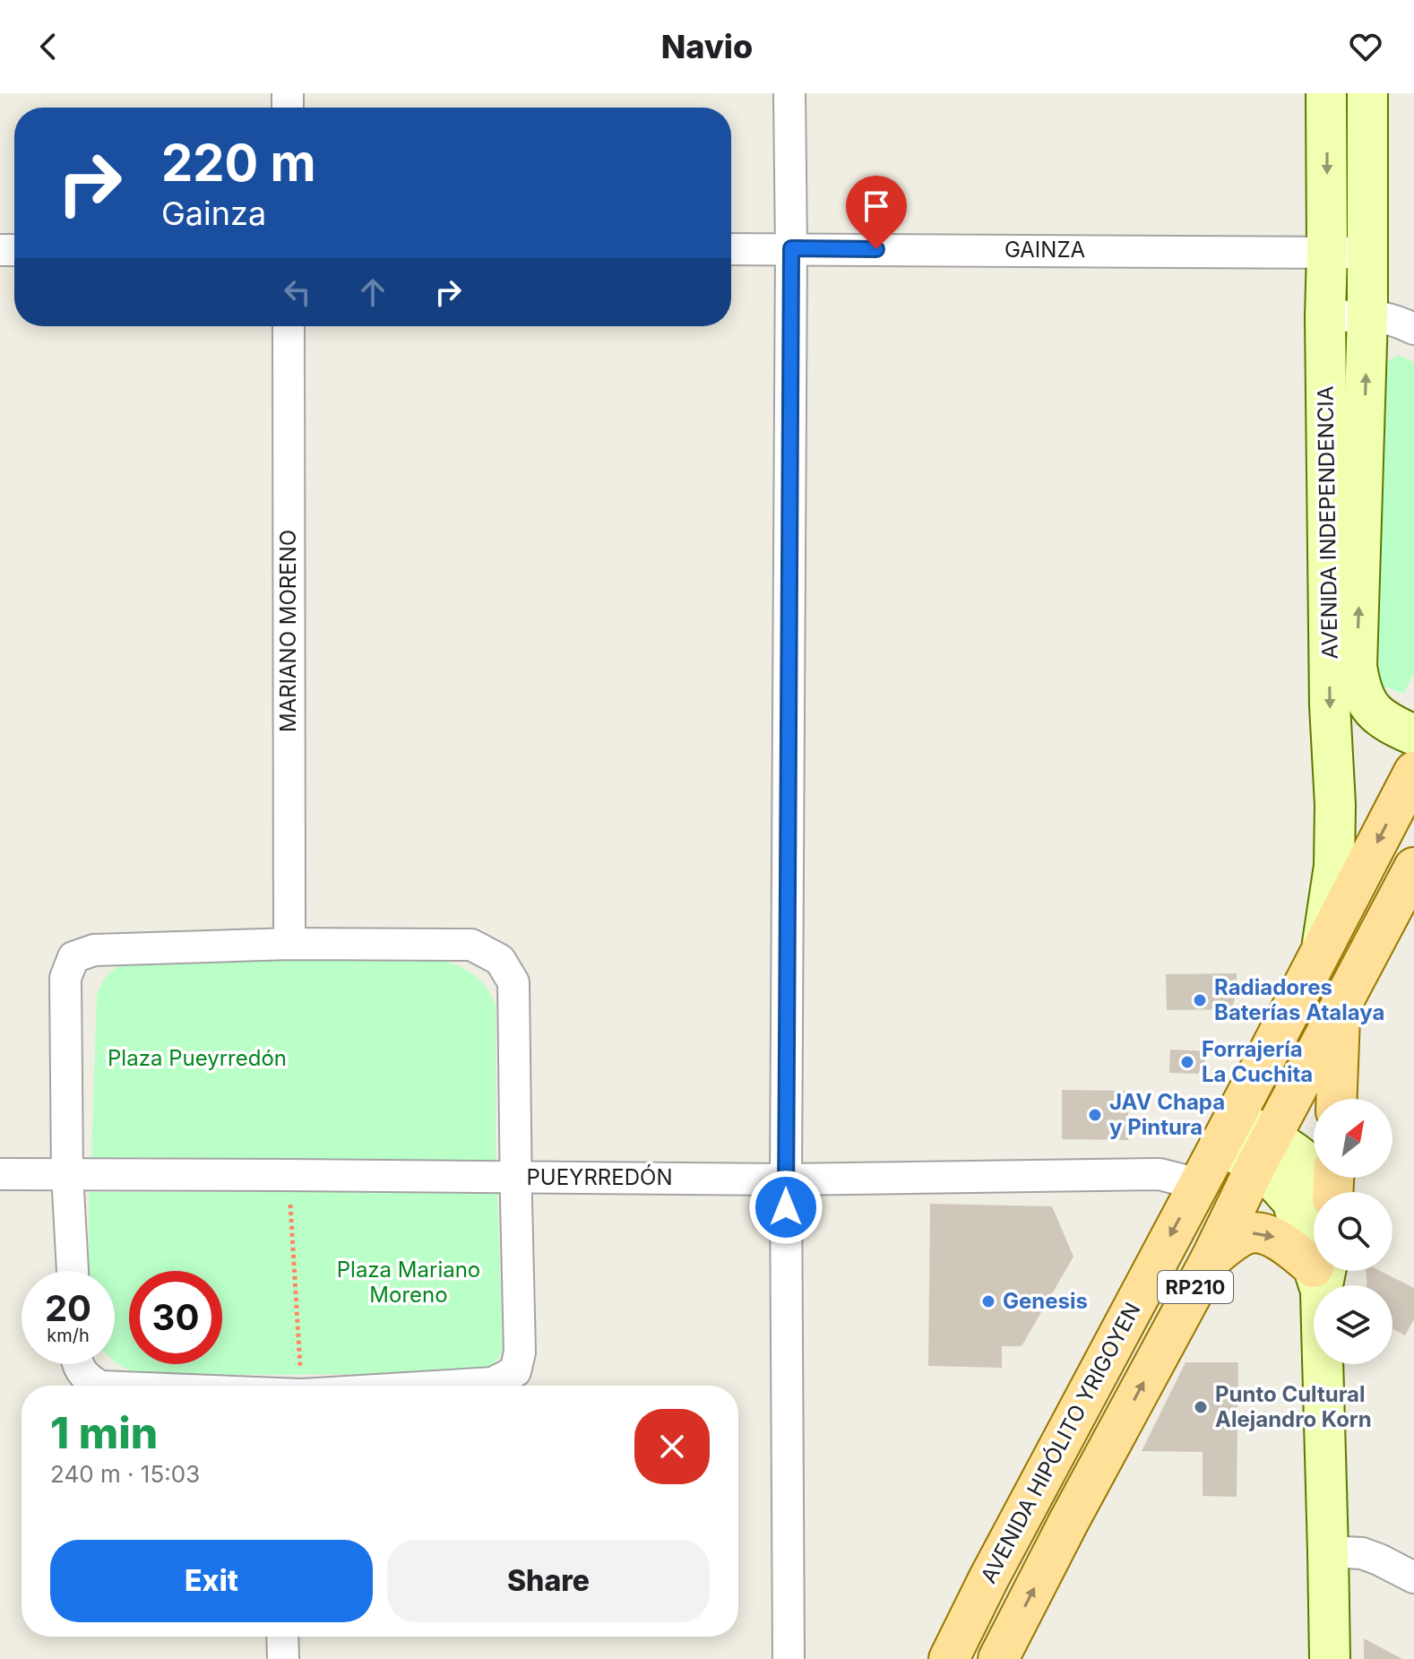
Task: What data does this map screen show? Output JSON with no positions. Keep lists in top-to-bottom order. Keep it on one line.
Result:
{"streets":{"main road":["RP210","AVENIDA HIPÓLITO YRIGOYEN"],"street":["GAINZA","AVENIDA INDEPENDENCIA","MARIANO MORENO","PUEYRREDÓN"]},"crossings":[["GAINZA","AVENIDA INDEPENDENCIA"],["AVENIDA INDEPENDENCIA","AVENIDA HIPÓLITO YRIGOYEN"],["PUEYRREDÓN","AVENIDA HIPÓLITO YRIGOYEN"]],"parks":["Plaza Pueyrredón","Plaza Mariano Moreno"],"places":["Radiadores Baterías Atalaya","Forrajería La Cuchita","JAV Chapa y Pintura","Genesis","Punto Cultural Alejandro Korn"],"north":"top right","page":{"header":"Navio","turn":["220 m","Gainza"],"speed":"20 km/h","limit":"30","heading":["1 min","240 m · 15:03"],"buttons":["Exit","Share"]}}
